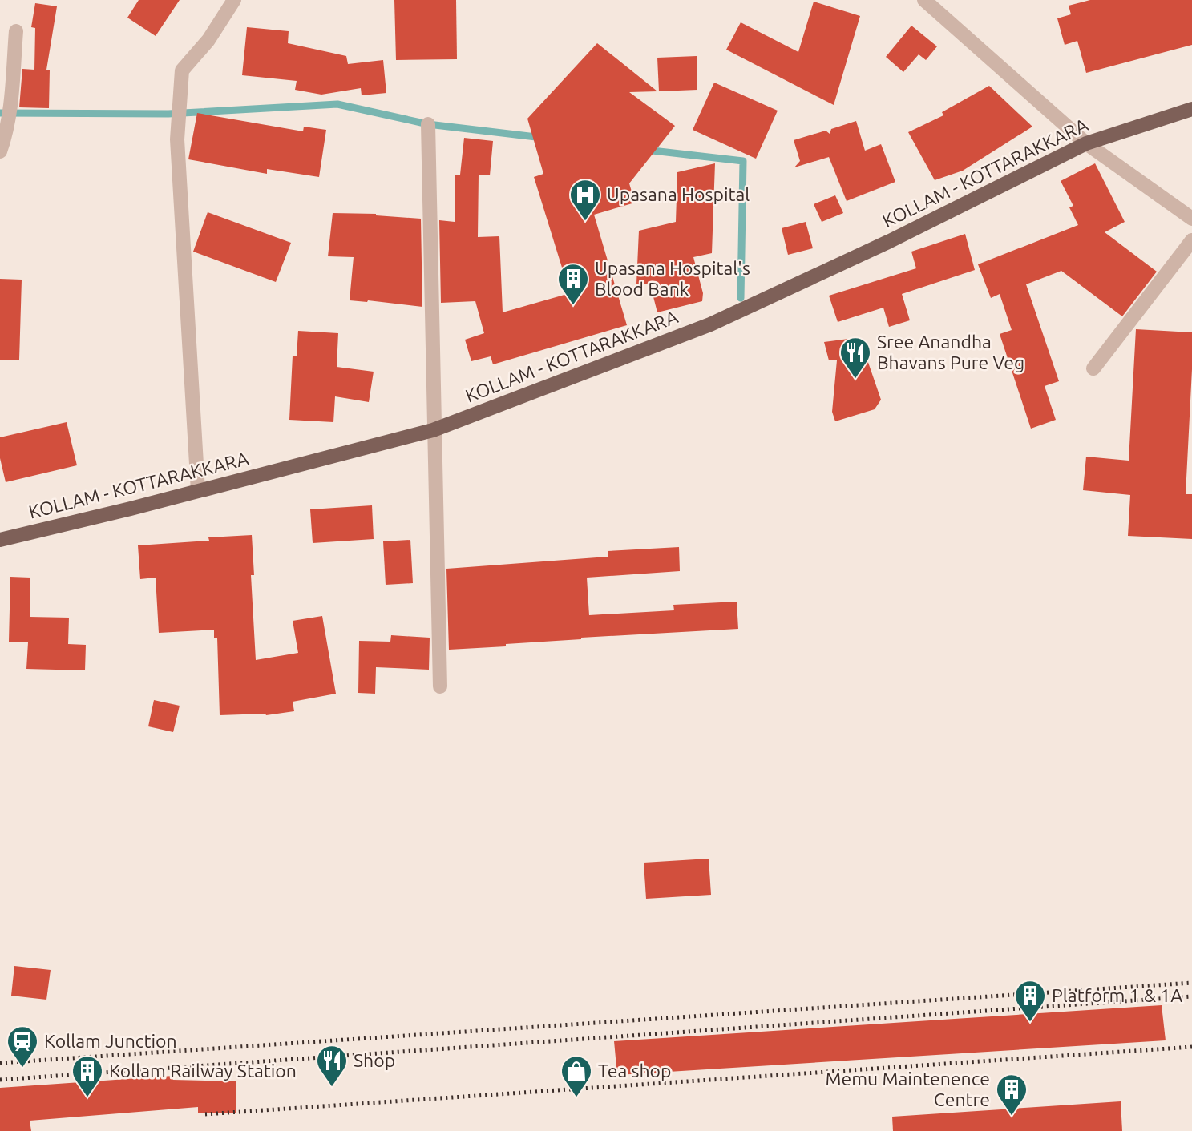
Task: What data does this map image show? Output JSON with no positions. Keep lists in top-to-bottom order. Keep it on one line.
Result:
{"streets":{"main road":["KOLLAM - KOTTARAKKARA"]},"places":{"hospital":["Upasana Hospital"],"building":["Upasana Hospital's Blood Bank","Platform 1 & 1A","Kollam Railway Station","Memu Maintenence Centre"],"restaurant":["Sree Anandha Bhavans Pure Veg","Shop"],"station":["Kollam Junction"],"shop":["Tea shop"]}}
